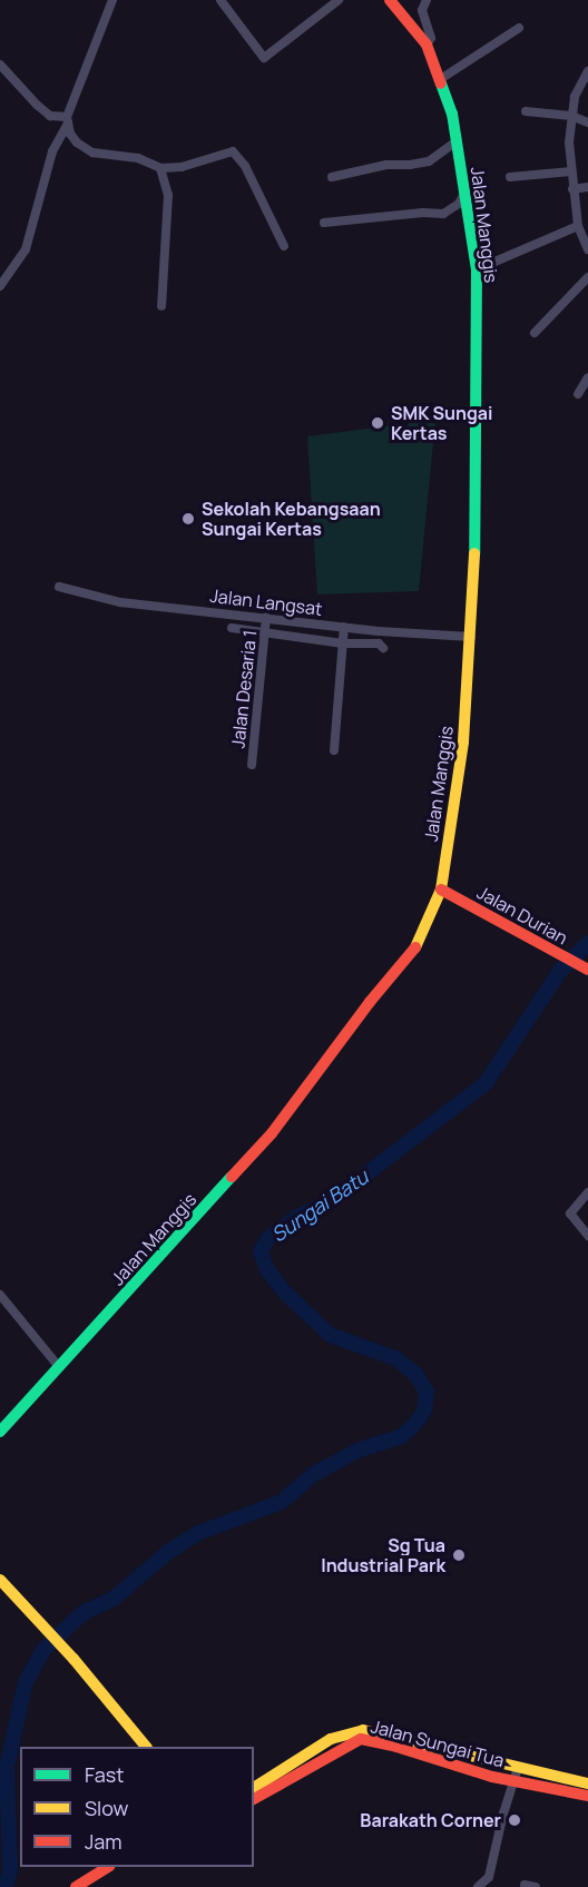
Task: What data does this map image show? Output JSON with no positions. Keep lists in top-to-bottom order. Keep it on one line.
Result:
{"streets":{"street":["Jalan Manggis","Jalan Langsat","Jalan Desaria 1","Jalan Durian","Jalan Sungai Tua"]},"crossings":[["Jalan Manggis","Jalan Langsat"],["Jalan Manggis","Jalan Durian"],["Jalan Langsat","Jalan Desaria 1"]],"water":["Sungai Batu"],"places":["SMK Sungai Kertas","Sekolah Kebangsaan Sungai Kertas","Sg Tua Industrial Park","Barakath Corner"],"legend":["Fast","Slow","Jam"]}
